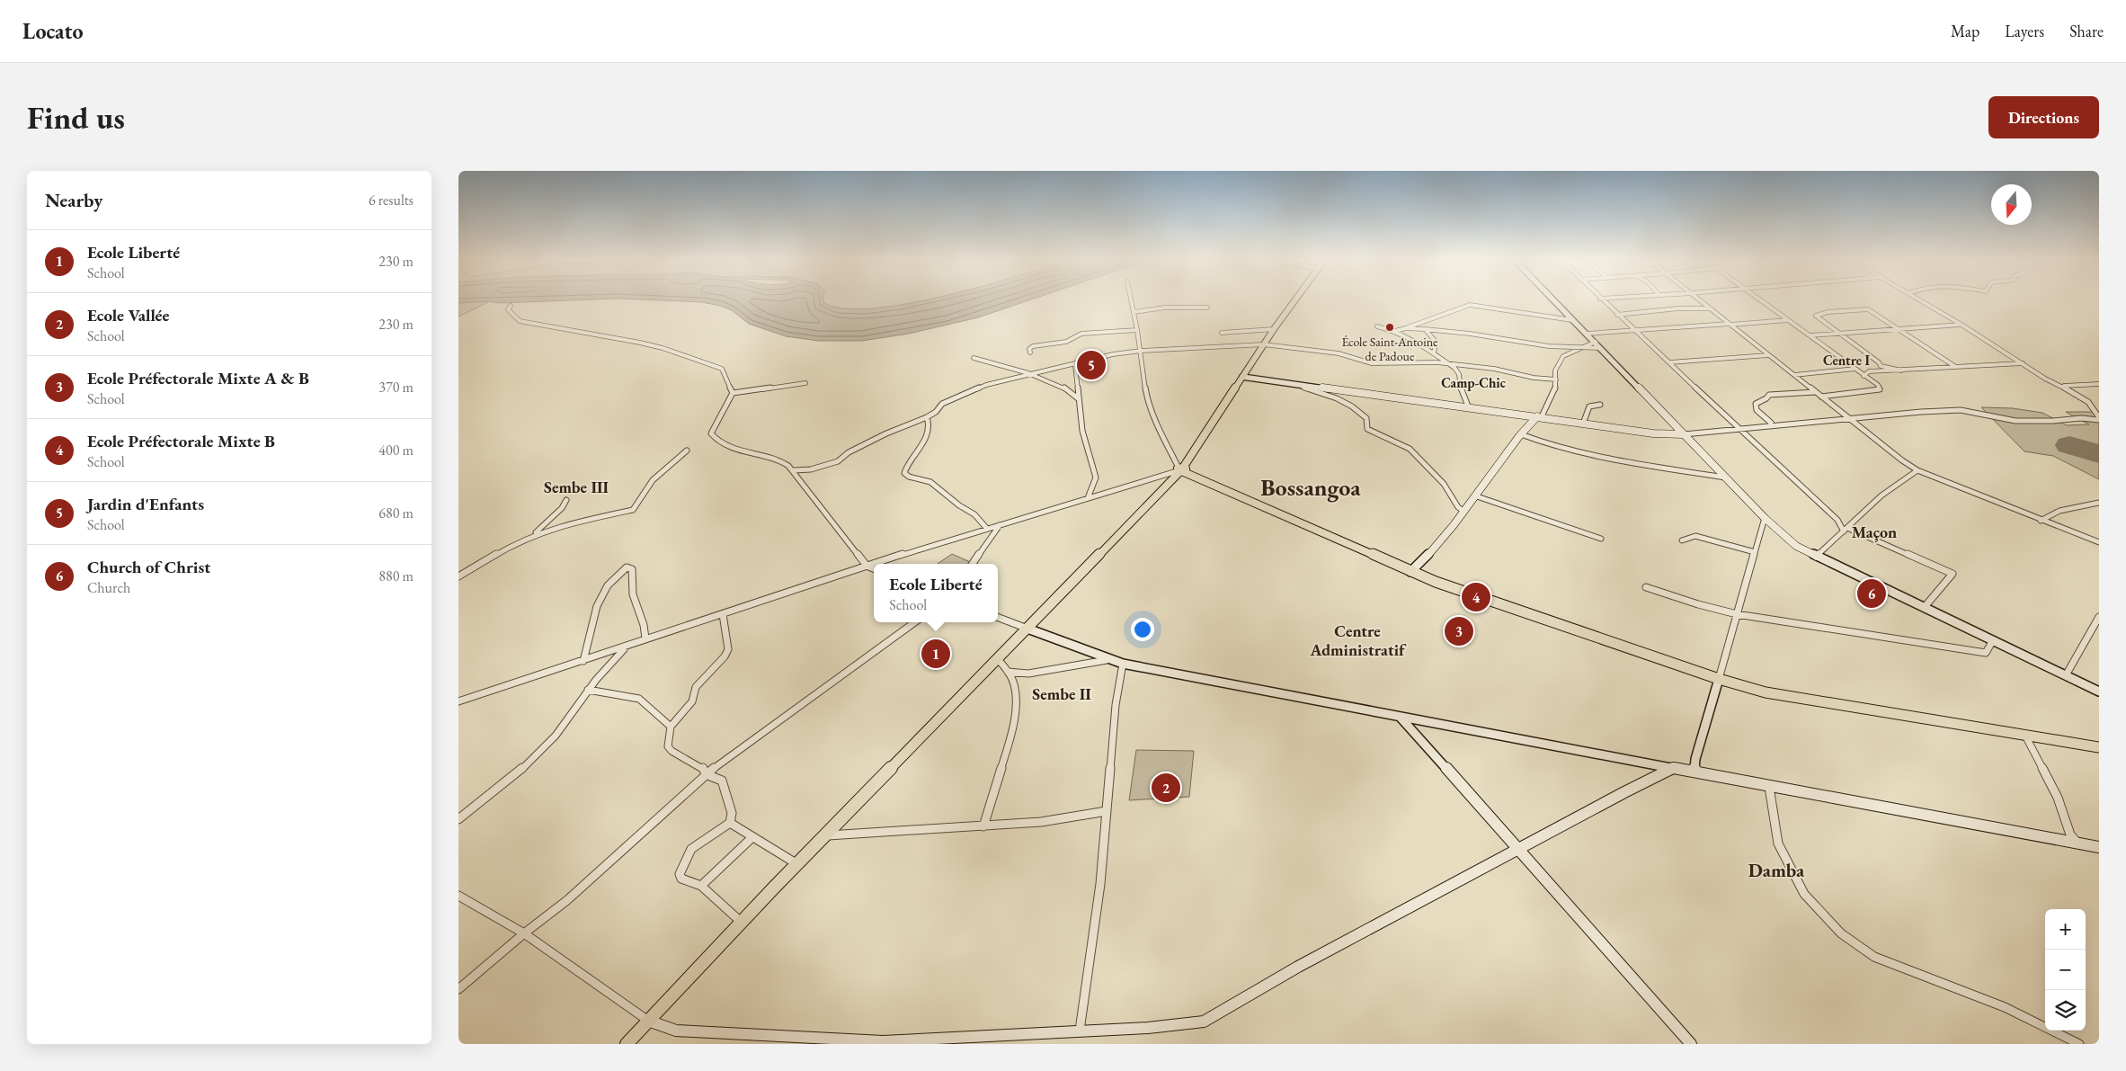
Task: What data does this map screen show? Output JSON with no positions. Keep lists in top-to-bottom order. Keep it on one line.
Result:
{"districts":["Centre I","Camp-Chic","Sembe III","Bossangoa","Maçon","Centre Administratif","Sembe II","Damba"],"places":["École Saint-Antoine de Padoue"],"north":"bottom","page":{"header":"Locato","nav":["Map","Layers","Share"],"buttons":"Directions","title":"Find us","heading":["Nearby","6 results"],"list":[{"mark":"1","name":"Ecole Liberté","note":"School","value":"230 m"},{"mark":"2","name":"Ecole Vallée","note":"School","value":"230 m"},{"mark":"3","name":"Ecole Préfectorale Mixte A & B","note":"School","value":"370 m"},{"mark":"4","name":"Ecole Préfectorale Mixte B","note":"School","value":"400 m"},{"mark":"5","name":"Jardin d'Enfants","note":"School","value":"680 m"},{"mark":"6","name":"Church of Christ","note":"Church","value":"880 m"}],"pins":["5","6","4","3","1","2"],"popup":["Ecole Liberté","School"],"map_buttons":["+","−"]}}
